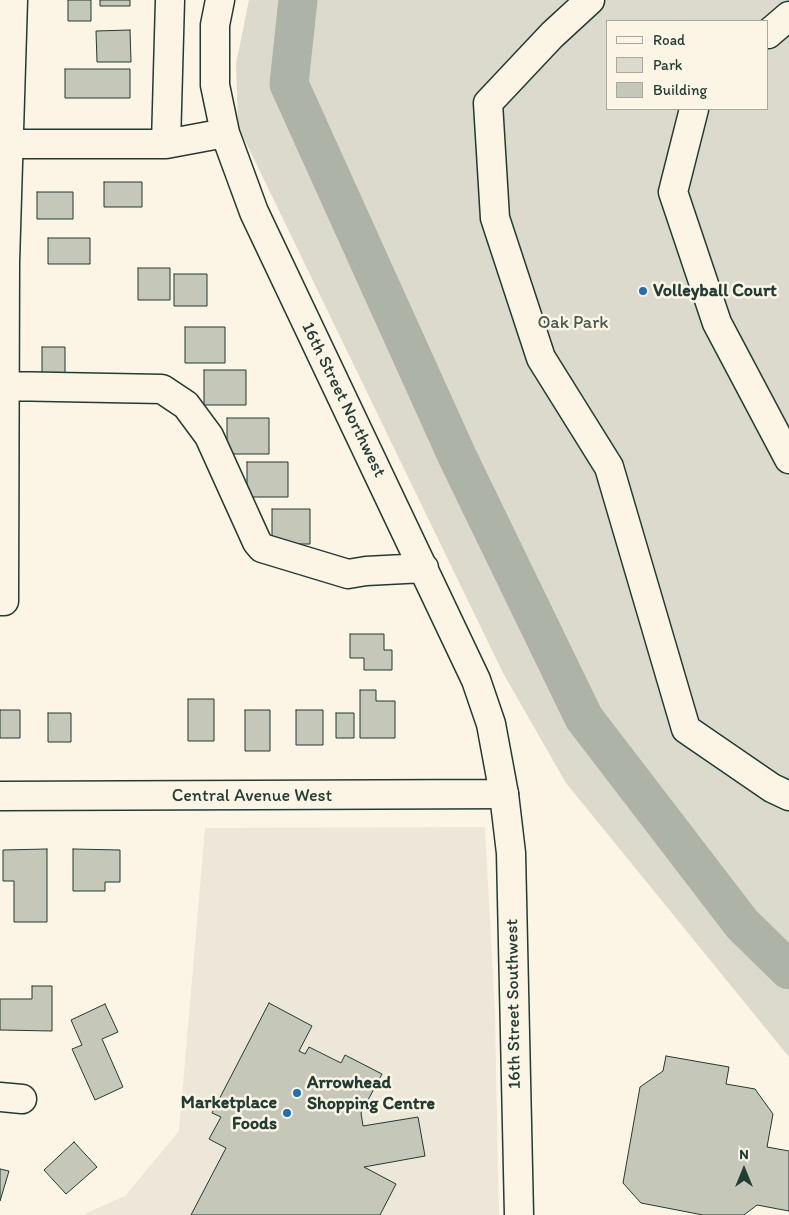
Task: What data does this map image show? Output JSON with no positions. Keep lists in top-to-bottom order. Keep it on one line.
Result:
{"streets":{"street":["16th Street Northwest","Central Avenue West","16th Street Southwest"]},"crossings":[["16th Street Northwest","Central Avenue West"],["16th Street Northwest","16th Street Southwest"],["Central Avenue West","16th Street Southwest"]],"parks":["Oak Park"],"places":["Volleyball Court","Arrowhead Shopping Centre","Marketplace Foods"],"legend":["Road","Park","Building"],"north":"top"}
